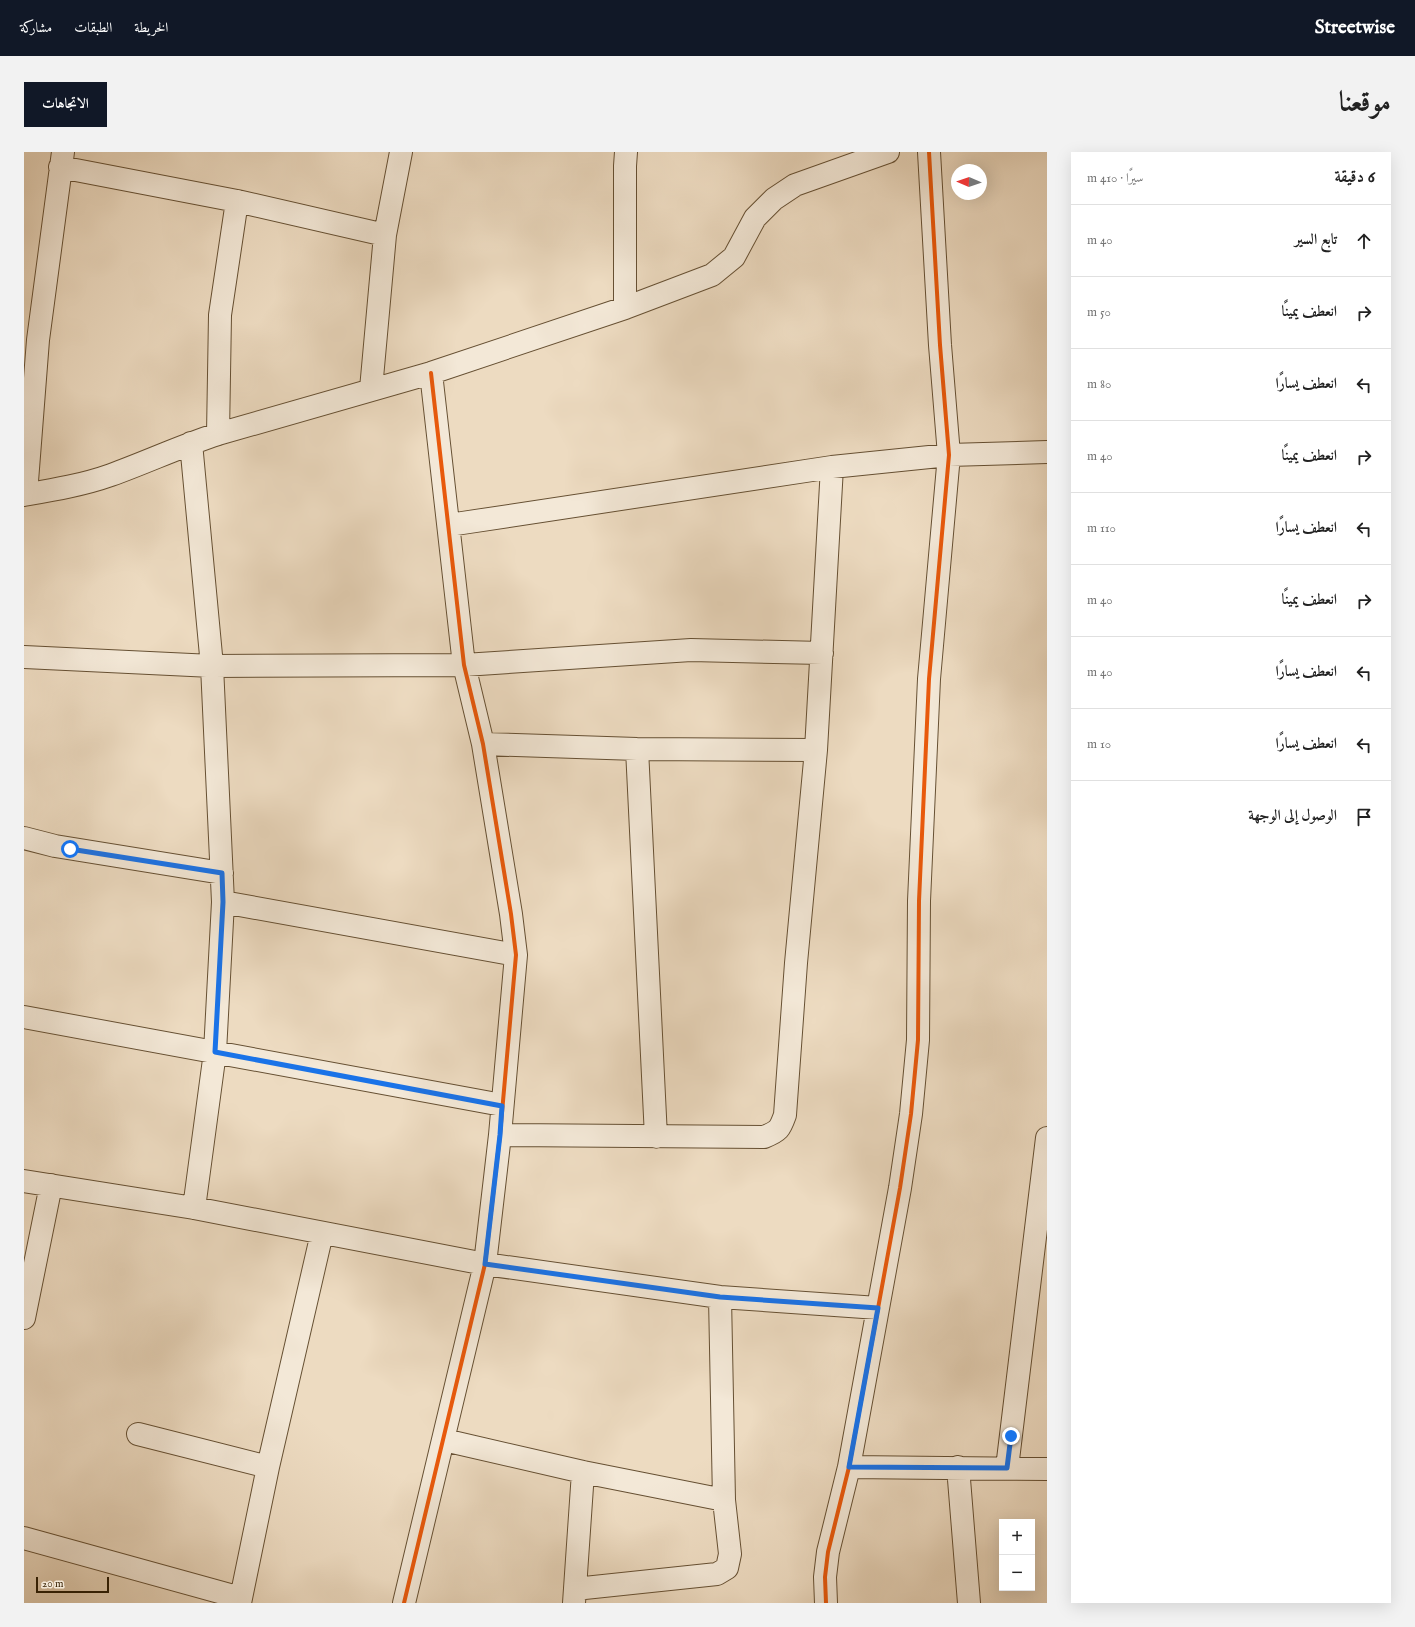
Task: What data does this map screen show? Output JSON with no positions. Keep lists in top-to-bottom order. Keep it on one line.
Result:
{"scale_bar":"20 m","north":"left","page":{"header":"Streetwise","nav":["الخريطة","الطبقات","مشاركة"],"title":"موقعنا","buttons":"الاتجاهات","heading":["6 دقيقة","سيرًا · 410 m"],"list":[["تابع السير","40 m"],["انعطف يمينًا","50 m"],["انعطف يسارًا","80 m"],["انعطف يمينًا","40 m"],["انعطف يسارًا","110 m"],["انعطف يمينًا","40 m"],["انعطف يسارًا","40 m"],["انعطف يسارًا","10 m"],"الوصول إلى الوجهة"],"map_buttons":["+","−"],"scale":"20 m"}}
